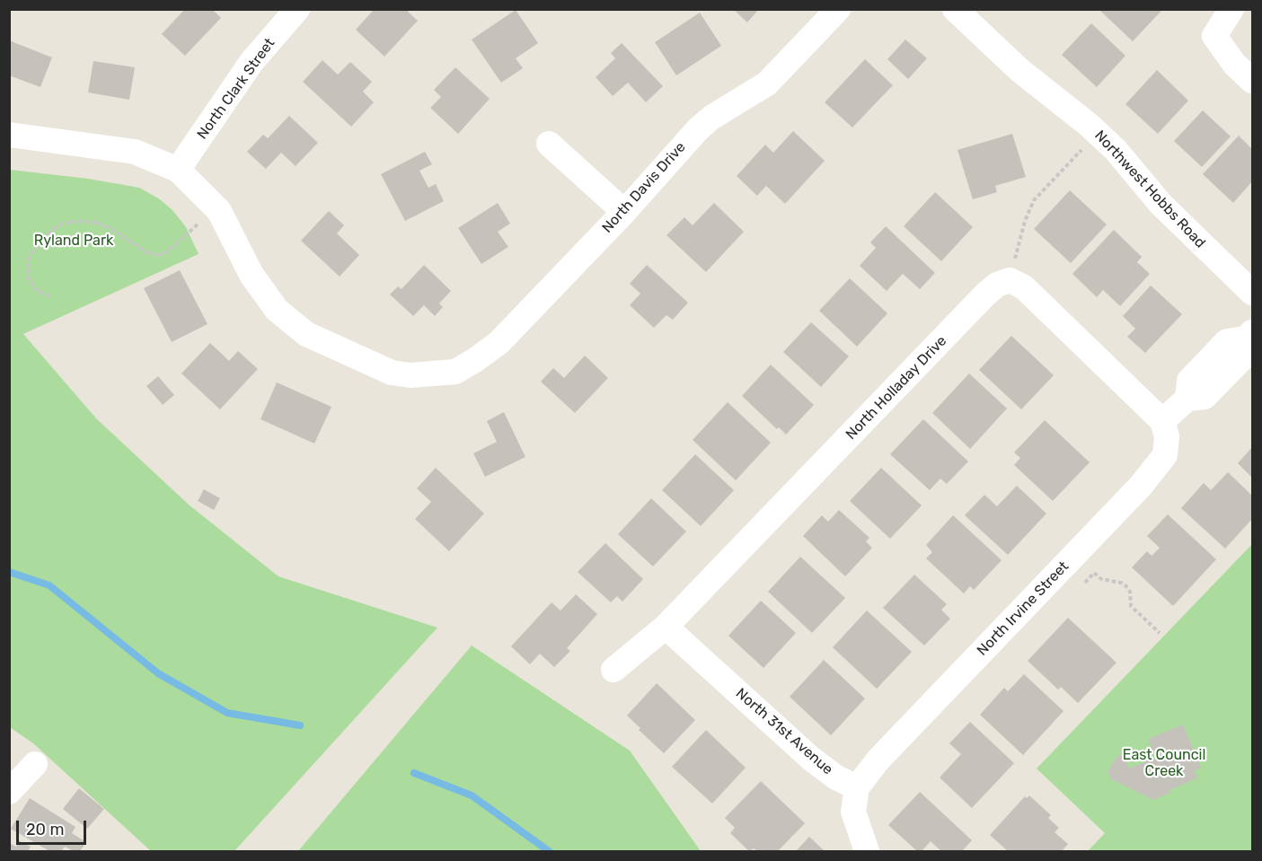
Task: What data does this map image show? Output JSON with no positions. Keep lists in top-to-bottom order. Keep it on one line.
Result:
{"streets":{"street":["North Clark Street","North Davis Drive","Northwest Hobbs Road","North Holladay Drive","North Irvine Street","North 31st Avenue"]},"crossings":[["North Holladay Drive","North 31st Avenue"],["North Irvine Street","North 31st Avenue"]],"parks":["Ryland Park","East Council Creek"],"scale_bar":"20 m"}
